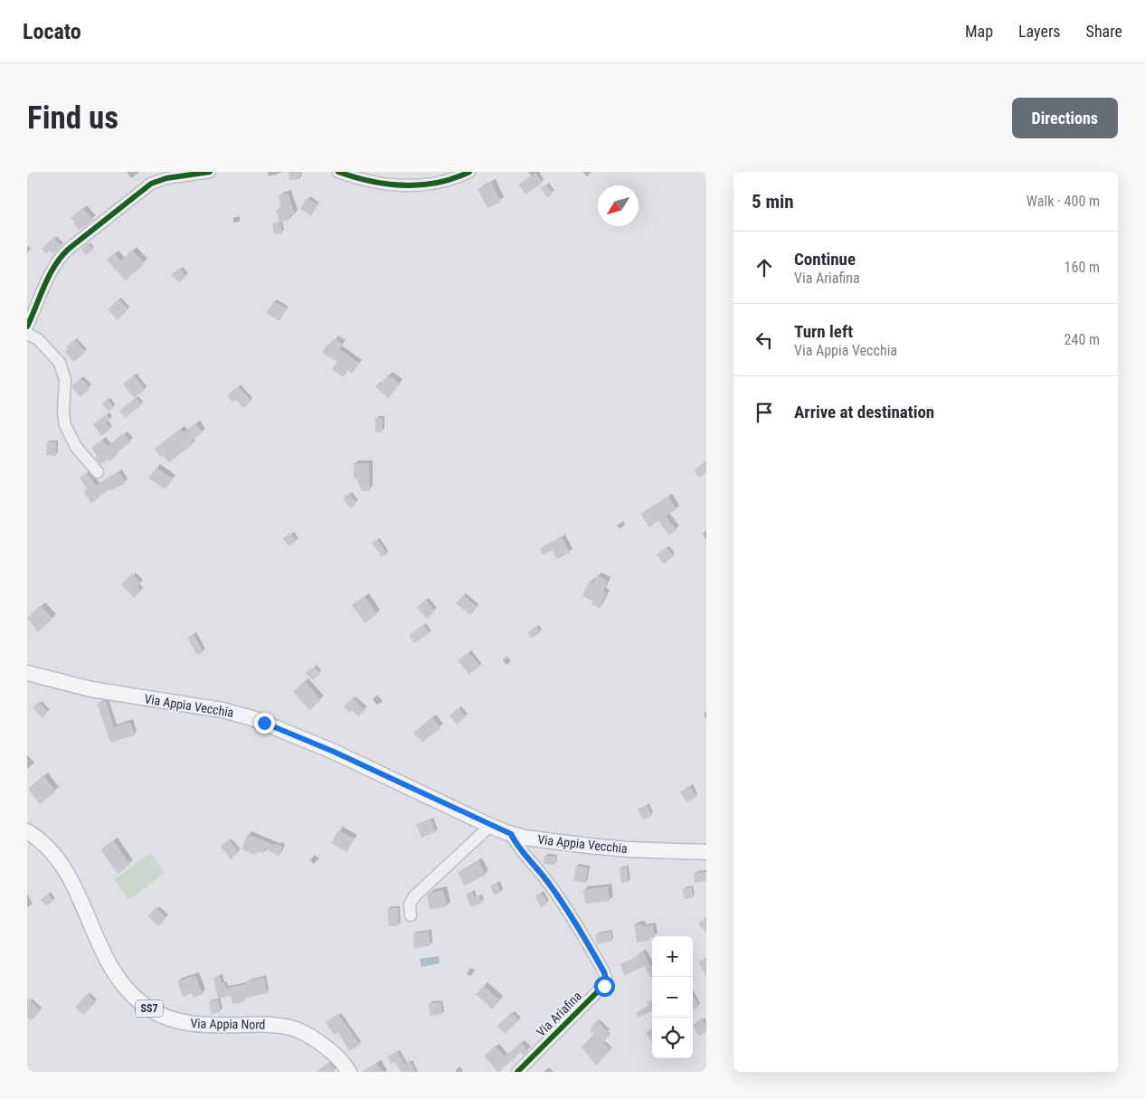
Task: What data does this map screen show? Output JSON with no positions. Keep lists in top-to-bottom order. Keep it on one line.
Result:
{"streets":{"main road":["Via Appia Vecchia","SS7","Via Appia Nord"],"street":["Via Ariafina"]},"crossings":[["Via Appia Vecchia","Via Ariafina"]],"north":"bottom left","page":{"header":"Locato","nav":["Map","Layers","Share"],"buttons":"Directions","title":"Find us","heading":["5 min","Walk · 400 m"],"list":[["Continue","Via Ariafina","160 m"],["Turn left","Via Appia Vecchia","240 m"],"Arrive at destination"],"map_buttons":["+","−"]}}
